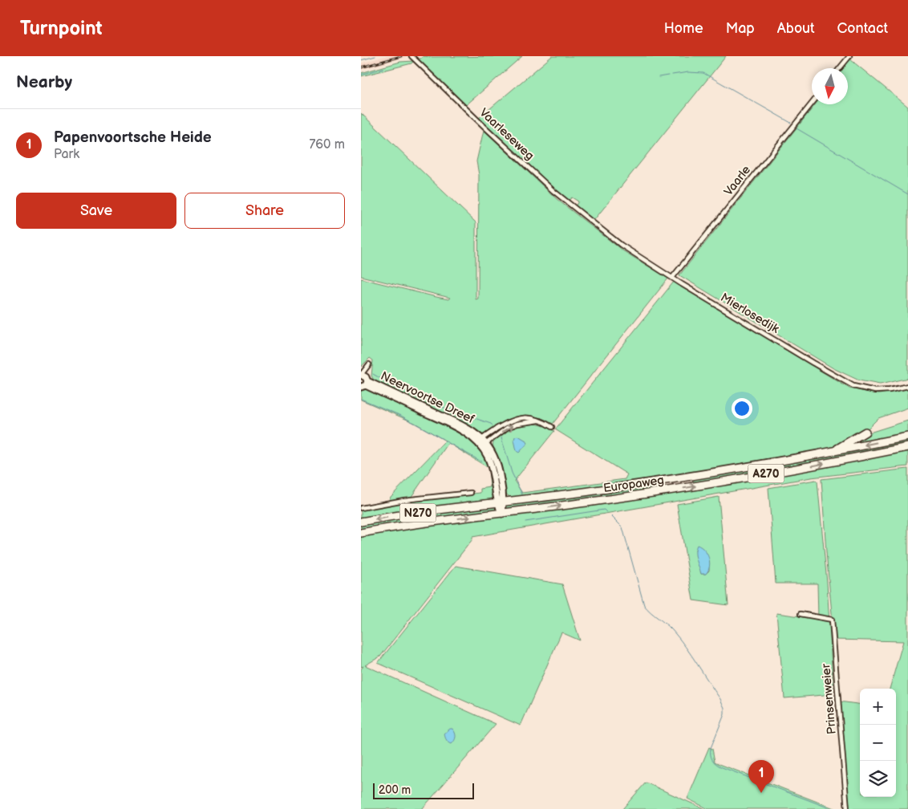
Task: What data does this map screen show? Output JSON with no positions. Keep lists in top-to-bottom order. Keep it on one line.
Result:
{"streets":{"highway":["A270","Europaweg","N270"],"street":["Vaarleseweg","Vaarle","Mierlosedijk","Neervoortse Dreef","Prinsenweier"]},"crossings":[["Vaarleseweg","Mierlosedijk"],["Vaarle","Mierlosedijk"],["Neervoortse Dreef","Europaweg"],["A270","Europaweg"]],"scale_bar":"200 m","north":"bottom","page":{"header":"Turnpoint","nav":["Home","Map","About","Contact"],"heading":"Nearby","list":[{"mark":"1","name":"Papenvoortsche Heide","note":"Park","value":"760 m"}],"buttons":["Save","Share"],"map_buttons":["+","−"],"pins":"1","scale":"200 m"}}
